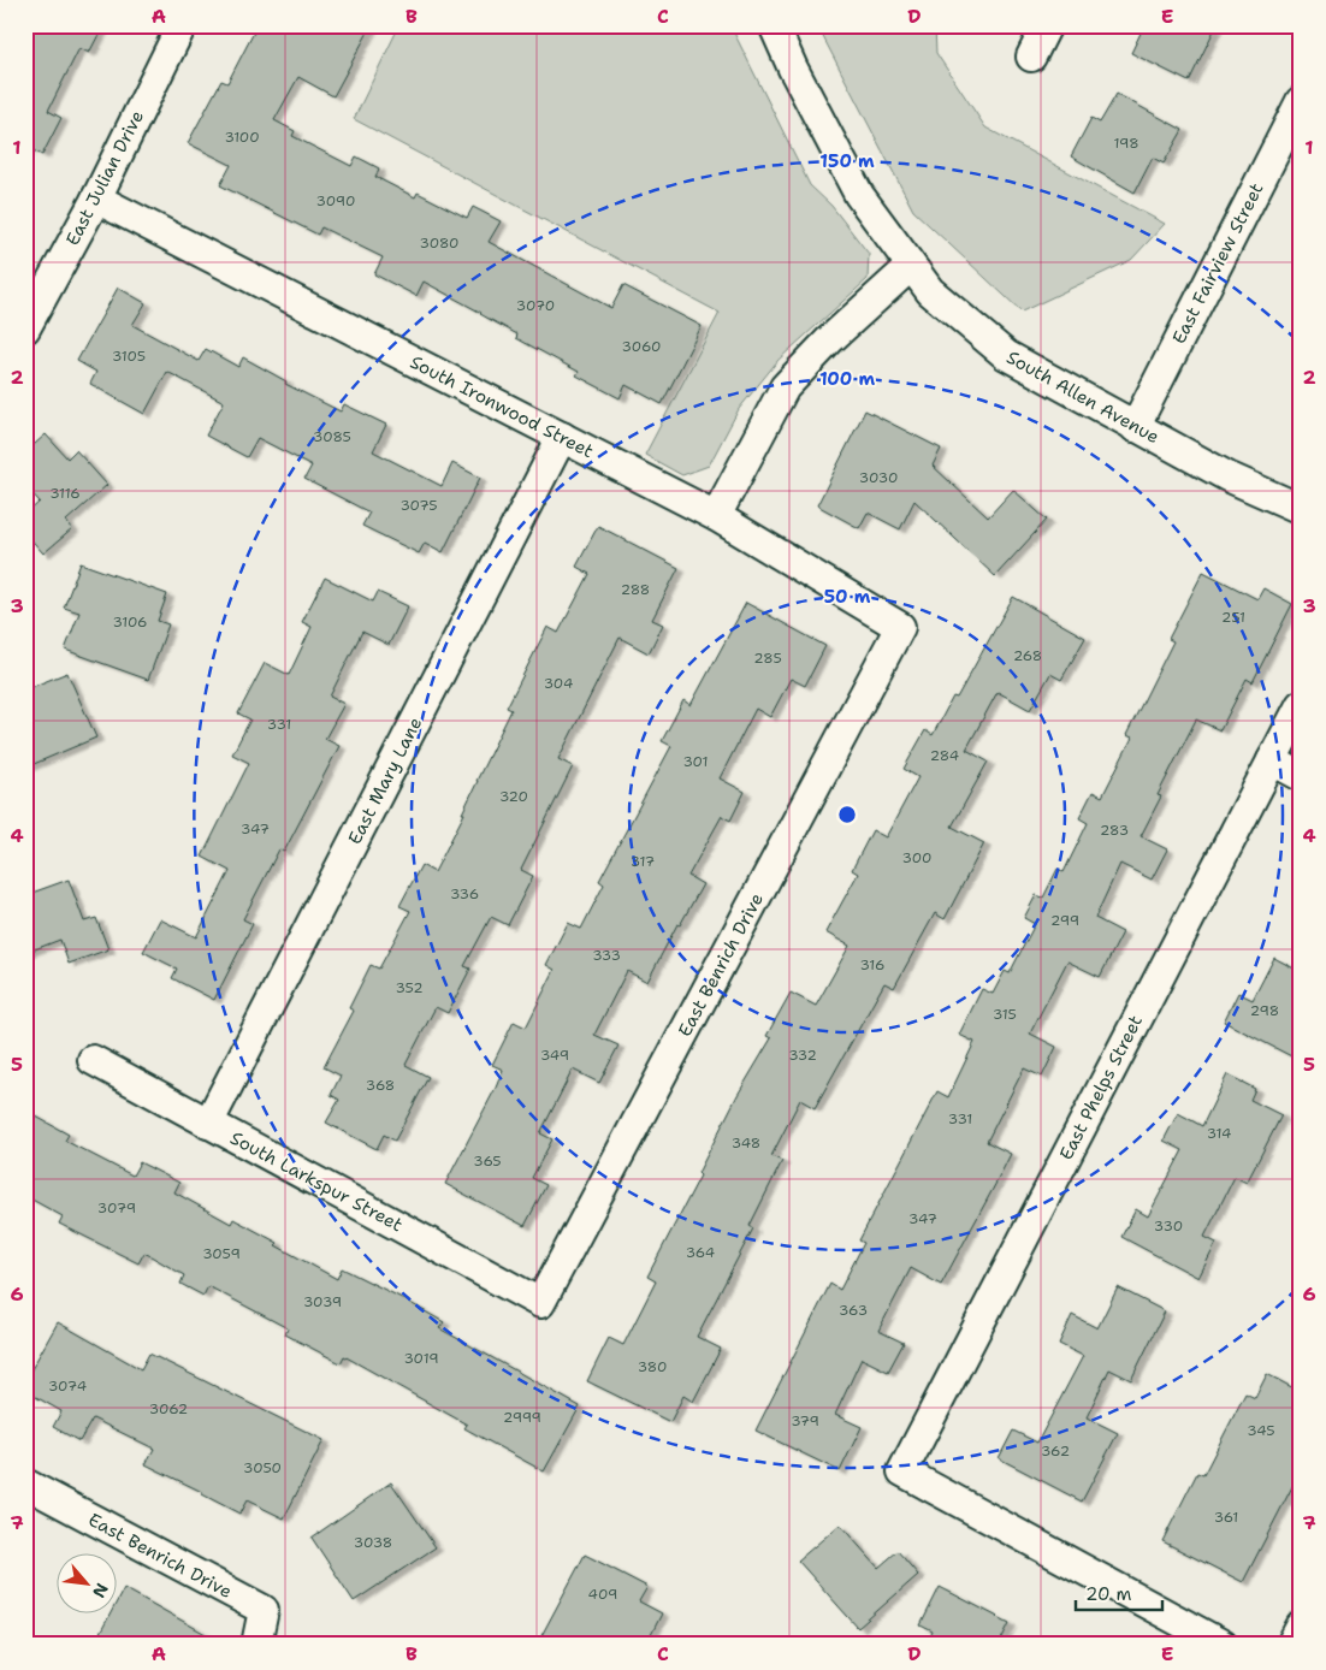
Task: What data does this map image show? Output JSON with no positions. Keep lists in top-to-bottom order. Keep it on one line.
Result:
{"streets":{"street":["East Julian Drive","East Fairview Street","South Allen Avenue","South Ironwood Street","East Mary Lane","East Benrich Drive","East Phelps Street","South Larkspur Street"]},"crossings":[["East Julian Drive","South Ironwood Street"],["East Fairview Street","South Allen Avenue"],["South Ironwood Street","East Mary Lane"],["South Ironwood Street","East Benrich Drive"],["East Mary Lane","South Larkspur Street"],["East Benrich Drive","South Larkspur Street"]],"house_numbers":["3100","198","3090","3080","3070","3060","3105","3085","3030","3116","3075","288","251","3106","268","285","304","331","284","301","320","347","283","300","317","336","299","333","316","352","298","315","349","332","368","331","314","348","365","3079","347","330","364","3059","3039","363","3019","380","3074","3062","2999","379","345","362","3050","361","3038","409"],"scale_bar":"20 m","north":"bottom right","grid":{"columns":["A","B","C","D","E"],"rows":["1","2","3","4","5","6","7"]},"rings":["150 m","100 m","50 m"]}
